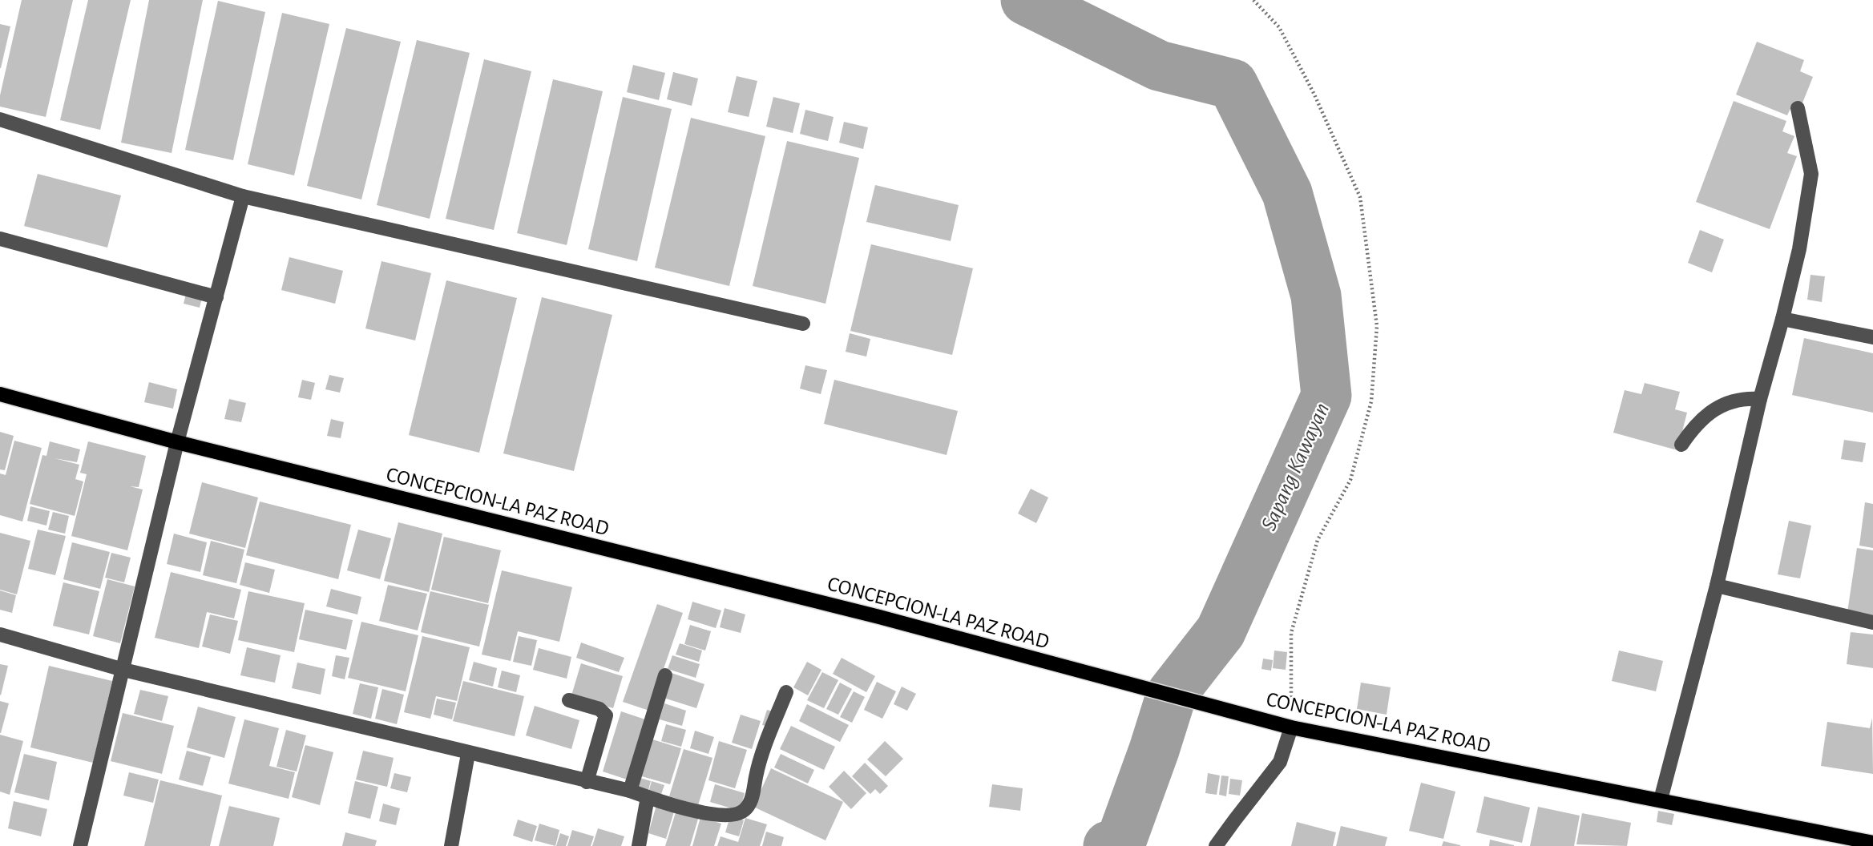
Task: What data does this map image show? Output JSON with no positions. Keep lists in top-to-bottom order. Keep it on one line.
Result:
{"streets":{"main road":["CONCEPCION-LA PAZ ROAD"]},"water":["Sapang Kawayan"]}
